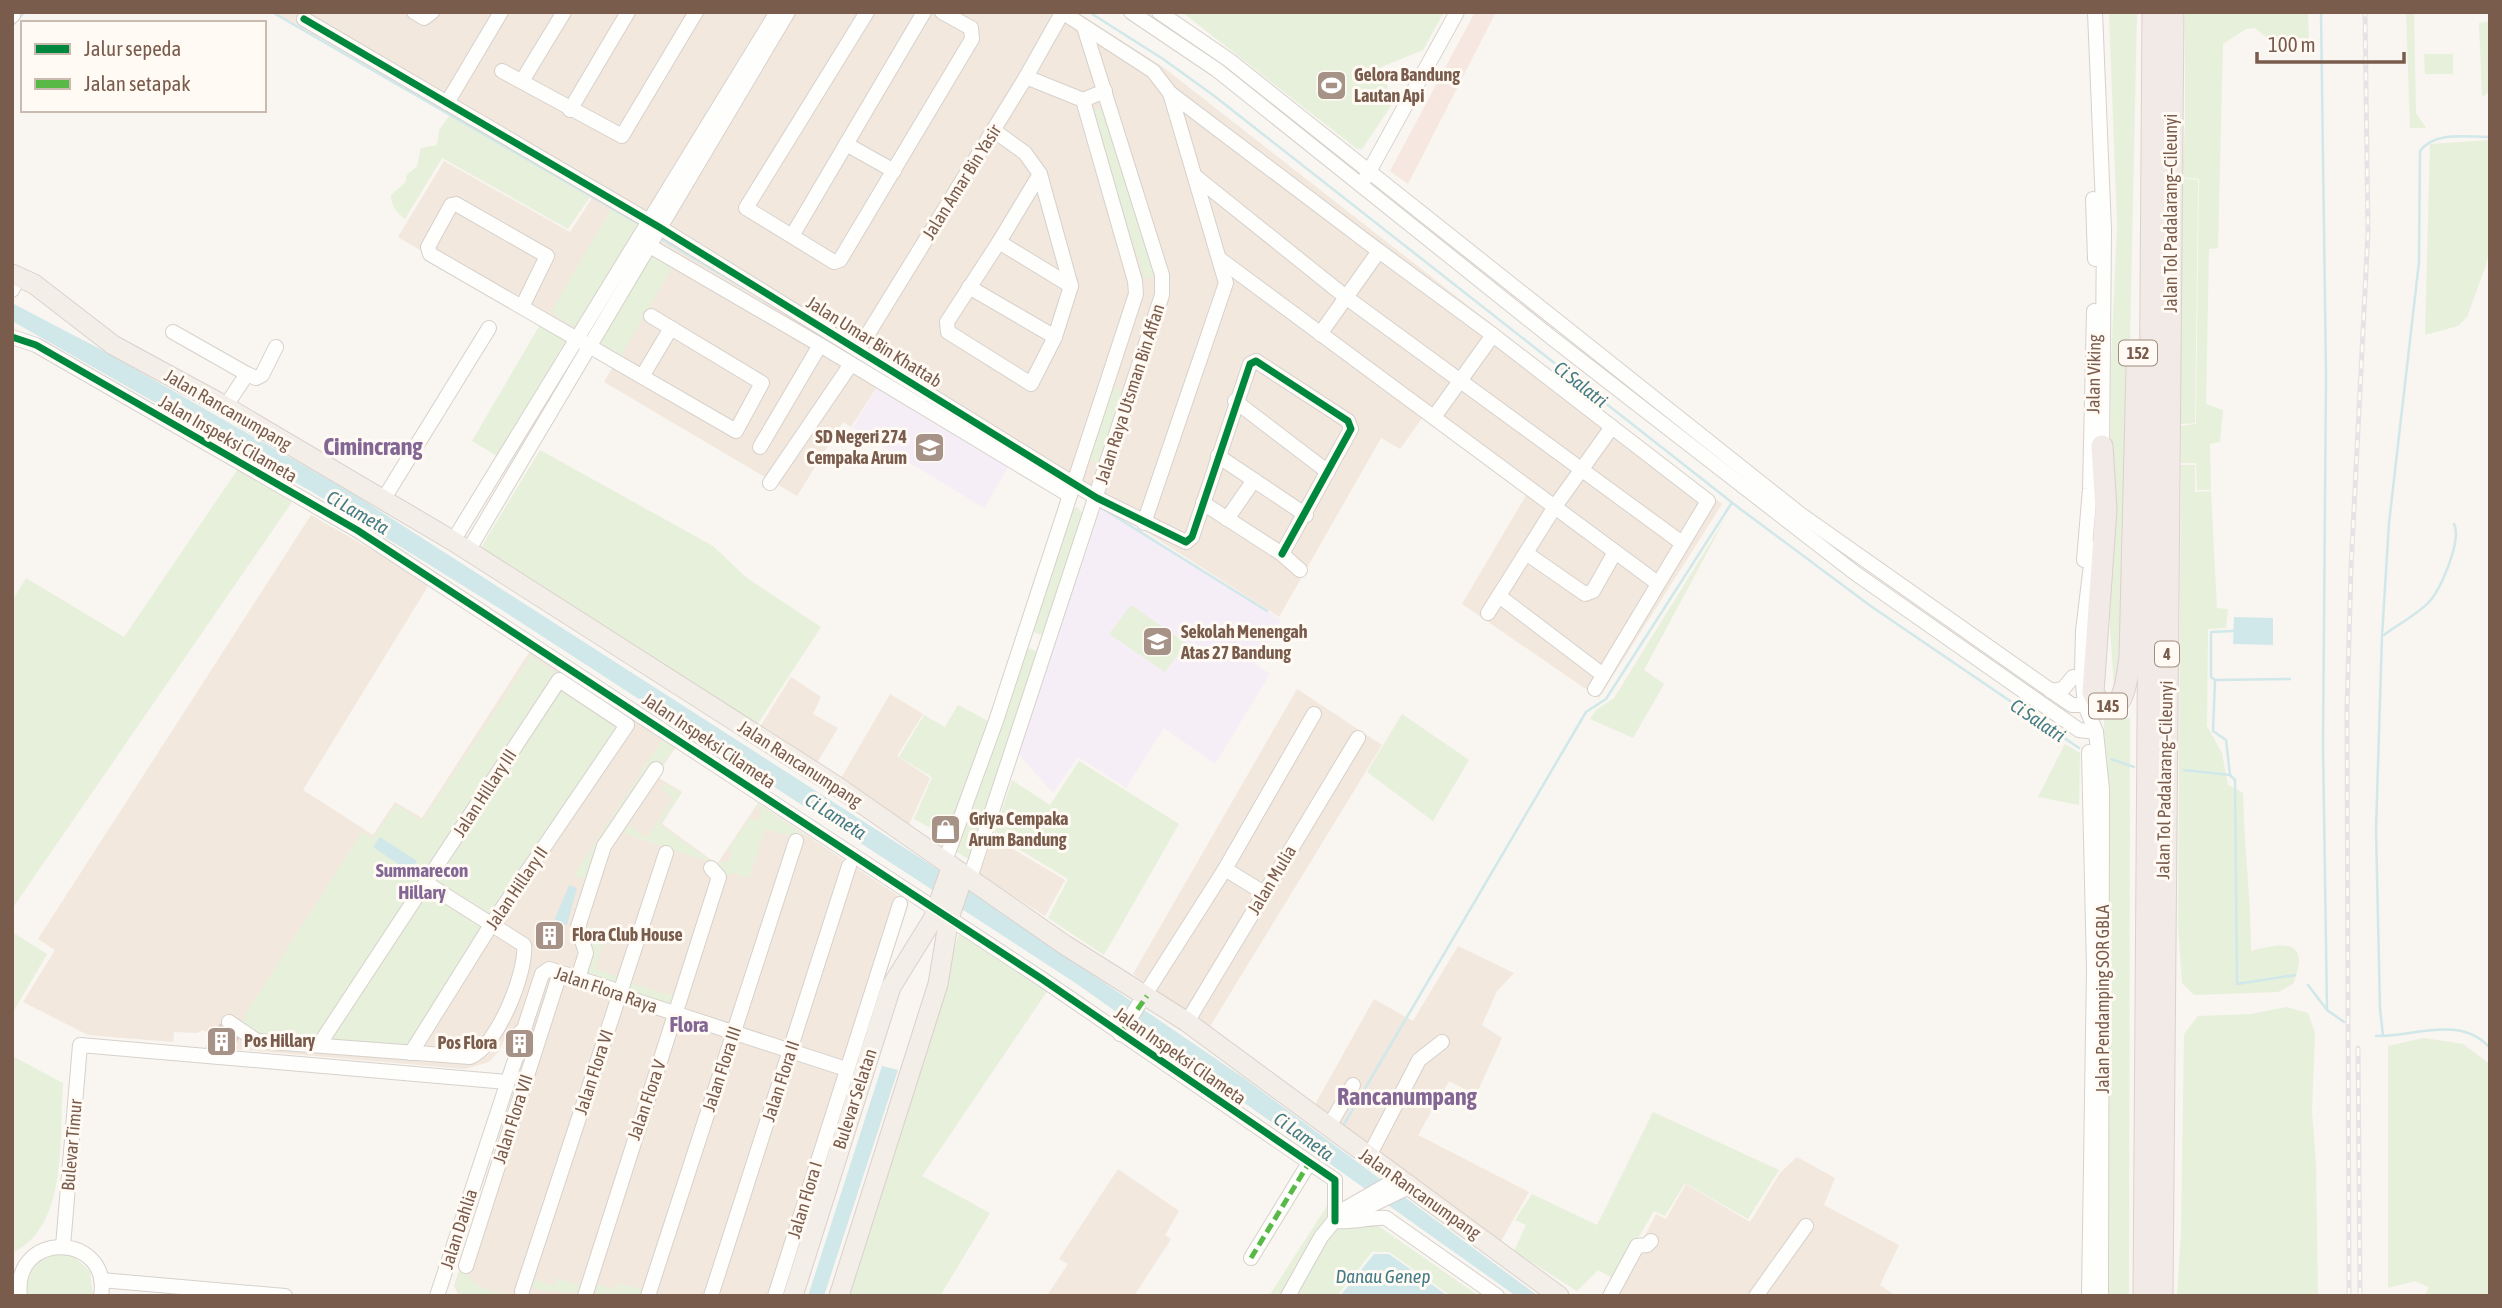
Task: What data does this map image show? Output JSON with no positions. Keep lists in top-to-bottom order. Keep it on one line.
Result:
{"streets":{"highway":["Jalan Tol Padalarang–Cileunyi","152","4","145"],"main road":["Jalan Rancanumpang","Bulevar Selatan"],"street":["Jalan Amar Bin Yasir","Jalan Umar Bin Khattab","Jalan Viking","Jalan Raya Utsman Bin Affan","Jalan Inspeksi Cilameta","Jalan Hillary III","Jalan Mulia","Jalan Hillary II","Jalan Flora Raya","Jalan Pendamping SOR GBLA","Jalan Flora III","Jalan Flora VI","Jalan Flora II","Jalan Flora V","Jalan Flora VII","Bulevar Timur","Jalan Flora I","Jalan Dahlia"]},"crossings":[["Jalan Amar Bin Yasir","Jalan Umar Bin Khattab"],["Jalan Tol Padalarang–Cileunyi","152"],["Jalan Umar Bin Khattab","Jalan Raya Utsman Bin Affan"],["152","145"],["Jalan Viking","145"],["Jalan Viking","Jalan Pendamping SOR GBLA"],["Jalan Raya Utsman Bin Affan","Jalan Rancanumpang"],["Jalan Rancanumpang","Jalan Mulia"],["Jalan Inspeksi Cilameta","Bulevar Selatan"],["Jalan Hillary III","Jalan Hillary II"],["Jalan Flora Raya","Jalan Flora III"],["Jalan Flora Raya","Jalan Flora VI"],["Jalan Flora Raya","Jalan Flora II"],["Jalan Flora Raya","Jalan Flora V"],["Jalan Flora Raya","Jalan Flora VII"],["Jalan Flora Raya","Jalan Flora I"],["Jalan Flora Raya","Jalan Dahlia"],["Bulevar Timur","Jalan Dahlia"]],"districts":["Cimincrang","Summarecon Hillary","Flora","Rancanumpang"],"water":["Ci Salatri","Ci Lameta","Danau Genep"],"places":{"sports":["Gelora Bandung Lautan Api"],"school or university":["SD Negeri 274 Cempaka Arum","Sekolah Menengah Atas 27 Bandung"],"shop":["Griya Cempaka Arum Bandung"],"building":["Flora Club House","Pos Hillary","Pos Flora"]},"legend":["Jalur sepeda","Jalan setapak"],"scale_bar":"100 m"}
